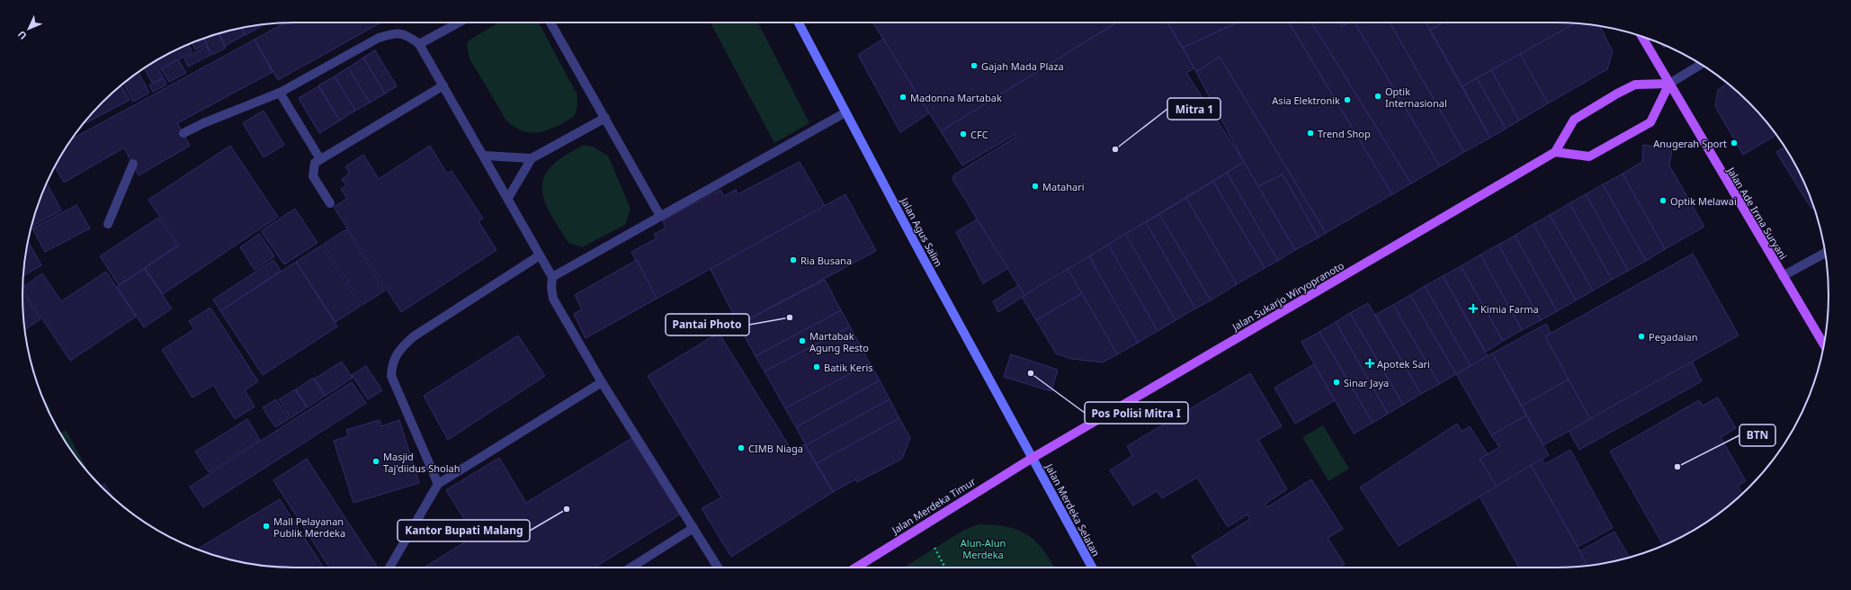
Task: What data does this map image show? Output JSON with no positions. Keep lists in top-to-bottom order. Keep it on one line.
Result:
{"streets":{"main road":["Jalan Ade Irma Suryani","Jalan Agus Salim","Jalan Sukarjo Wiryopranoto","Jalan Merdeka Timur","Jalan Merdeka Selatan"]},"crossings":[["Jalan Ade Irma Suryani","Jalan Sukarjo Wiryopranoto"],["Jalan Agus Salim","Jalan Sukarjo Wiryopranoto"],["Jalan Agus Salim","Jalan Merdeka Timur"],["Jalan Agus Salim","Jalan Merdeka Selatan"],["Jalan Sukarjo Wiryopranoto","Jalan Merdeka Timur"],["Jalan Sukarjo Wiryopranoto","Jalan Merdeka Selatan"],["Jalan Merdeka Timur","Jalan Merdeka Selatan"]],"parks":["Alun-Alun Merdeka"],"places":{"other":["Gajah Mada Plaza","Optik Internasional","Madonna Martabak","Asia Elektronik","Trend Shop","CFC","Anugerah Sport","Mitra 1","Matahari","Optik Melawai","Ria Busana","Pantai Photo","Pegadaian","Martabak Agung Resto","Batik Keris","Pos Polisi Mitra I","Sinar Jaya","CIMB Niaga","Masjid Taj'diidus Sholah","BTN","Kantor Bupati Malang","Mall Pelayanan Publik Merdeka"],"health":["Kimia Farma","Apotek Sari"]},"north":"bottom left"}
